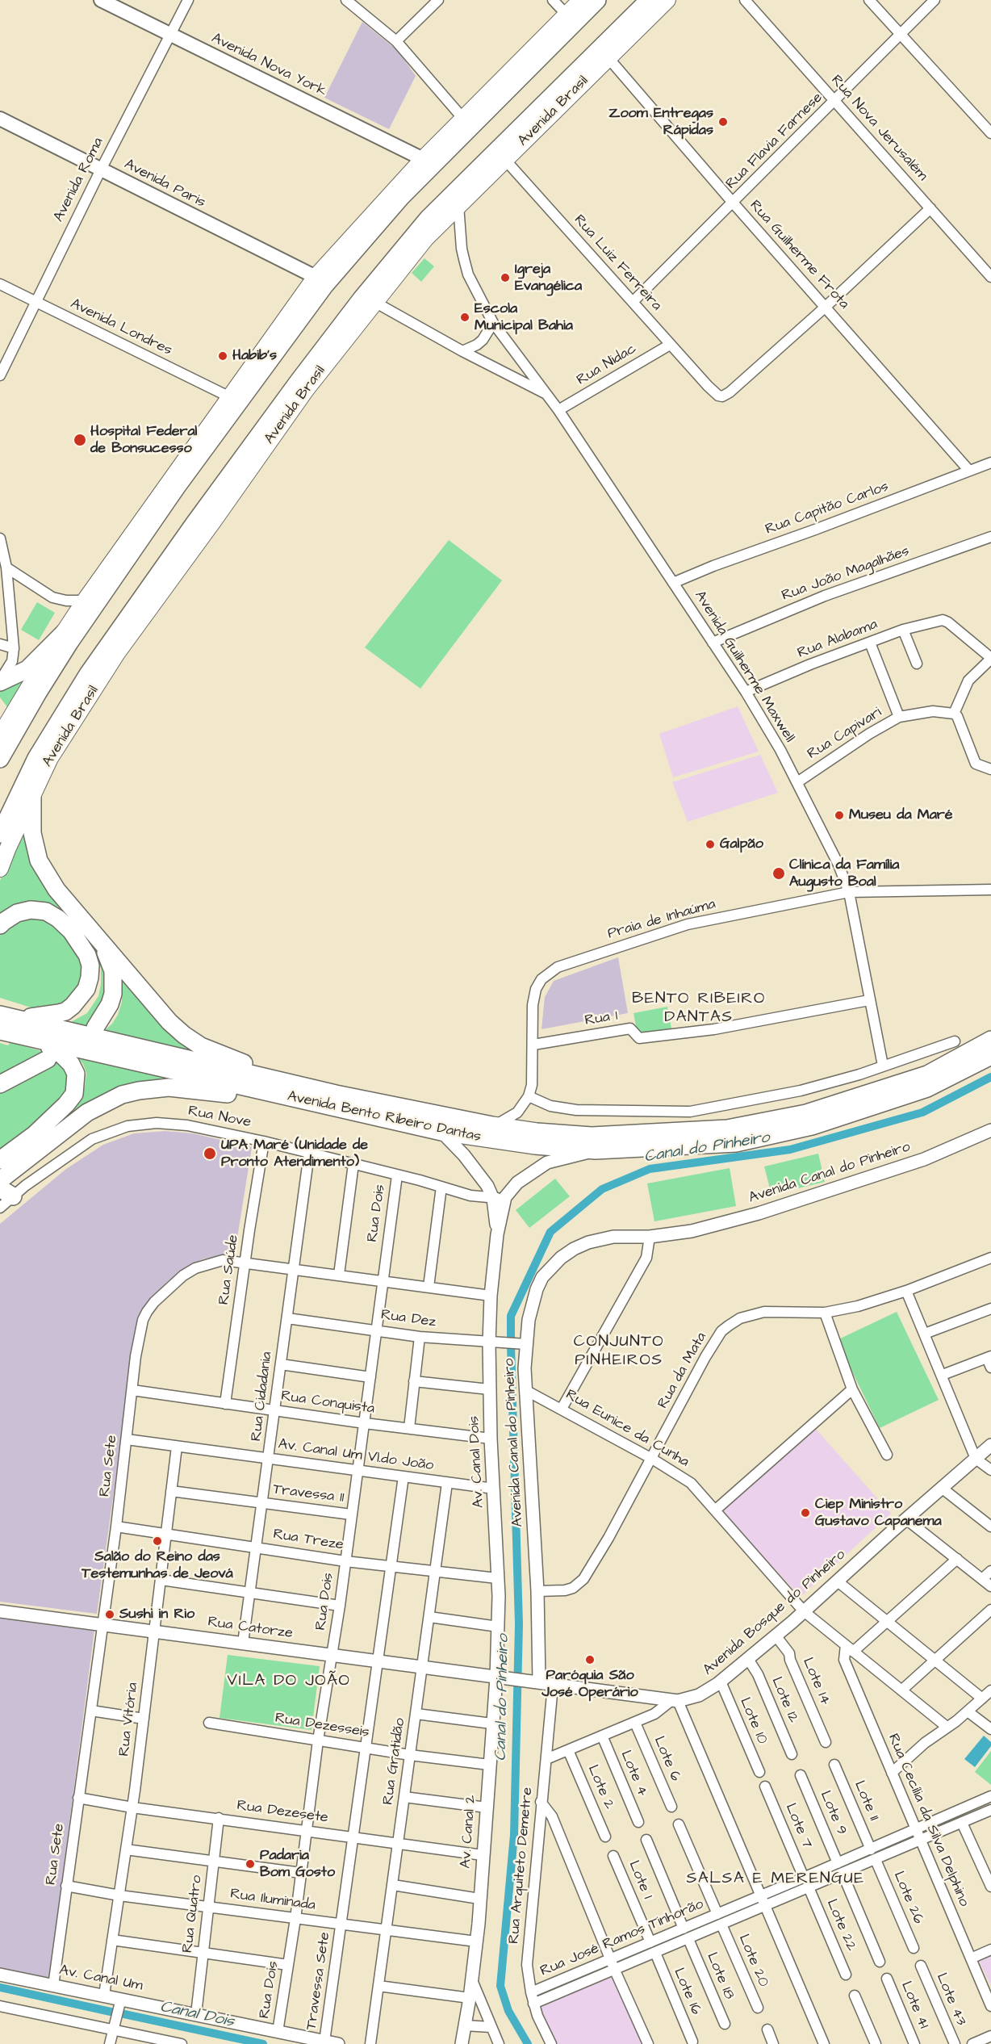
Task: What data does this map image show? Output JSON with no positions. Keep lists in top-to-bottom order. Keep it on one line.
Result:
{"streets":{"highway":["Avenida Brasil","Avenida Bento Ribeiro Dantas"],"main road":["Avenida Nova York","Avenida Paris"],"street":["Rua Nova Jerusalém","Rua Flavia Farnese","Avenida Roma","Rua Guilherme Frota","Rua Luiz Ferreira","Avenida Londres","Rua Nidac","Rua Capitão Carlos","Rua João Magalhães","Rua Alabama","Avenida Guilherme Maxwell","Rua Capivari","Praia de Inhaúma","Rua 1","Rua Nove","Avenida Canal do Pinheiro","Rua Dois","Rua Saúde","Rua Dez","Rua da Mata","Rua Cidadania","Rua Conquista","Rua Eunice da Cunha","Av. Canal Um Vl.do João","Av. Canal Dois","Rua Sete","Travessa 11","Rua Treze","Avenida Bosque do Pinheiro","Rua Catorze","Lote 14","Lote 12","Rua Vitória","Lote 10","Rua Dezesseis","Lote 6","Rua Gratidão","Lote 4","Lote 2","Lote 11","Rua Dezesete","Lote 9","Rua Cecília da Silva Delphino","Lote 7","Av. Canal 2","Rua Arquiteto Demetre","Lote 1","Lote 26","Rua Iluminada","Rua Quatro","Lote 22","Rua José Ramos Tinhorão","Lote 20","Lote 18","Av. Canal Um","Travessa Sete","Lote 16","Lote 43","Lote 41"]},"crossings":[["Avenida Nova York","Avenida Roma"],["Avenida Brasil","Rua Guilherme Frota"],["Avenida Brasil","Rua Luiz Ferreira"],["Avenida Brasil","Avenida Guilherme Maxwell"],["Rua Nova Jerusalém","Rua Flavia Farnese"],["Rua Flavia Farnese","Rua Guilherme Frota"],["Rua Flavia Farnese","Rua Luiz Ferreira"],["Avenida Roma","Avenida Paris"],["Avenida Roma","Avenida Londres"],["Rua Guilherme Frota","Rua Luiz Ferreira"],["Rua Guilherme Frota","Rua Capitão Carlos"],["Rua Luiz Ferreira","Rua Nidac"],["Rua Nidac","Avenida Guilherme Maxwell"],["Rua Capitão Carlos","Avenida Guilherme Maxwell"],["Rua João Magalhães","Avenida Guilherme Maxwell"],["Rua Alabama","Avenida Guilherme Maxwell"],["Avenida Guilherme Maxwell","Rua Capivari"],["Avenida Guilherme Maxwell","Praia de Inhaúma"],["Avenida Guilherme Maxwell","Rua 1"],["Praia de Inhaúma","Rua 1"],["Praia de Inhaúma","Avenida Bento Ribeiro Dantas"],["Rua Nove","Rua Dois"],["Rua Nove","Rua Saúde"],["Rua Nove","Rua Cidadania"],["Avenida Canal do Pinheiro","Rua Dez"],["Avenida Canal do Pinheiro","Rua da Mata"],["Avenida Canal do Pinheiro","Rua Eunice da Cunha"],["Avenida Canal do Pinheiro","Avenida Bosque do Pinheiro"],["Rua Dois","Rua Dez"],["Rua Dois","Rua Conquista"],["Rua Dois","Av. Canal Um Vl.do João"],["Rua Dois","Rua Sete"],["Rua Dois","Travessa 11"],["Rua Dois","Rua Treze"],["Rua Dois","Rua Catorze"],["Rua Dois","Rua Dezesseis"],["Rua Dois","Rua Dezesete"],["Rua Dois","Rua Iluminada"],["Rua Dois","Av. Canal Um"],["Rua Saúde","Rua Conquista"],["Rua Saúde","Rua Sete"],["Rua Dez","Rua Cidadania"],["Rua Dez","Av. Canal Dois"],["Rua da Mata","Rua Eunice da Cunha"],["Rua Cidadania","Rua Conquista"],["Rua Cidadania","Av. Canal Um Vl.do João"],["Rua Cidadania","Rua Sete"],["Rua Cidadania","Travessa 11"],["Rua Cidadania","Rua Treze"],["Rua Cidadania","Rua Catorze"],["Rua Conquista","Av. Canal Dois"],["Rua Conquista","Rua Sete"],["Rua Eunice da Cunha","Avenida Bosque do Pinheiro"],["Rua Eunice da Cunha","Rua Cecília da Silva Delphino"],["Av. Canal Um Vl.do João","Av. Canal Dois"],["Av. Canal Um Vl.do João","Rua Sete"],["Av. Canal Um Vl.do João","Rua Vitória"],["Av. Canal Um Vl.do João","Rua Gratidão"],["Av. Canal Um Vl.do João","Travessa Sete"],["Av. Canal Dois","Rua Sete"],["Av. Canal Dois","Rua Treze"],["Av. Canal Dois","Rua Catorze"],["Rua Sete","Rua Treze"],["Rua Sete","Rua Catorze"],["Rua Sete","Rua Dezesete"],["Rua Sete","Rua Iluminada"],["Rua Sete","Av. Canal Um"],["Travessa 11","Rua Vitória"],["Rua Treze","Rua Vitória"],["Rua Treze","Rua Gratidão"],["Rua Treze","Travessa Sete"],["Avenida Bosque do Pinheiro","Rua Catorze"],["Avenida Bosque do Pinheiro","Lote 14"],["Avenida Bosque do Pinheiro","Lote 12"],["Avenida Bosque do Pinheiro","Lote 10"],["Avenida Bosque do Pinheiro","Rua Arquiteto Demetre"],["Rua Catorze","Rua Vitória"],["Rua Catorze","Rua Gratidão"],["Rua Catorze","Travessa Sete"],["Rua Vitória","Rua Dezesete"],["Rua Vitória","Rua Iluminada"],["Rua Vitória","Av. Canal Um"],["Rua Dezesseis","Rua Gratidão"],["Rua Dezesseis","Av. Canal 2"],["Rua Dezesseis","Travessa Sete"],["Rua Gratidão","Rua Dezesete"],["Rua Gratidão","Rua Iluminada"],["Lote 11","Rua José Ramos Tinhorão"],["Rua Dezesete","Av. Canal 2"],["Rua Dezesete","Rua Quatro"],["Rua Dezesete","Travessa Sete"],["Lote 9","Rua José Ramos Tinhorão"],["Rua Cecília da Silva Delphino","Rua José Ramos Tinhorão"],["Lote 7","Rua José Ramos Tinhorão"],["Av. Canal 2","Rua Iluminada"],["Rua Arquiteto Demetre","Rua José Ramos Tinhorão"],["Lote 1","Rua José Ramos Tinhorão"],["Lote 26","Rua José Ramos Tinhorão"],["Rua Iluminada","Rua Quatro"],["Rua Iluminada","Travessa Sete"],["Rua Quatro","Av. Canal Um"],["Lote 22","Rua José Ramos Tinhorão"],["Rua José Ramos Tinhorão","Lote 20"],["Rua José Ramos Tinhorão","Lote 18"],["Rua José Ramos Tinhorão","Lote 16"],["Av. Canal Um","Travessa Sete"]],"districts":["BENTO RIBEIRO DANTAS","CONJUNTO PINHEIROS","VILA DO JOÃO","SALSA E MERENGUE"],"water":["Canal do Pinheiro","Canal Dois"],"places":["Zoom Entregas Rápidas","Igreja Evangélica","Escola Municipal Bahia","Habib's","Hospital Federal de Bonsucesso","Museu da Maré","Galpão","Clínica da Família Augusto Boal","UPA Maré (Unidade de Pronto Atendimento)","Ciep Ministro Gustavo Capanema","Salão do Reino das Testemunhas de Jeová","Sushi in Rio","Paróquia São José Operário","Padaria Bom Gosto"]}
